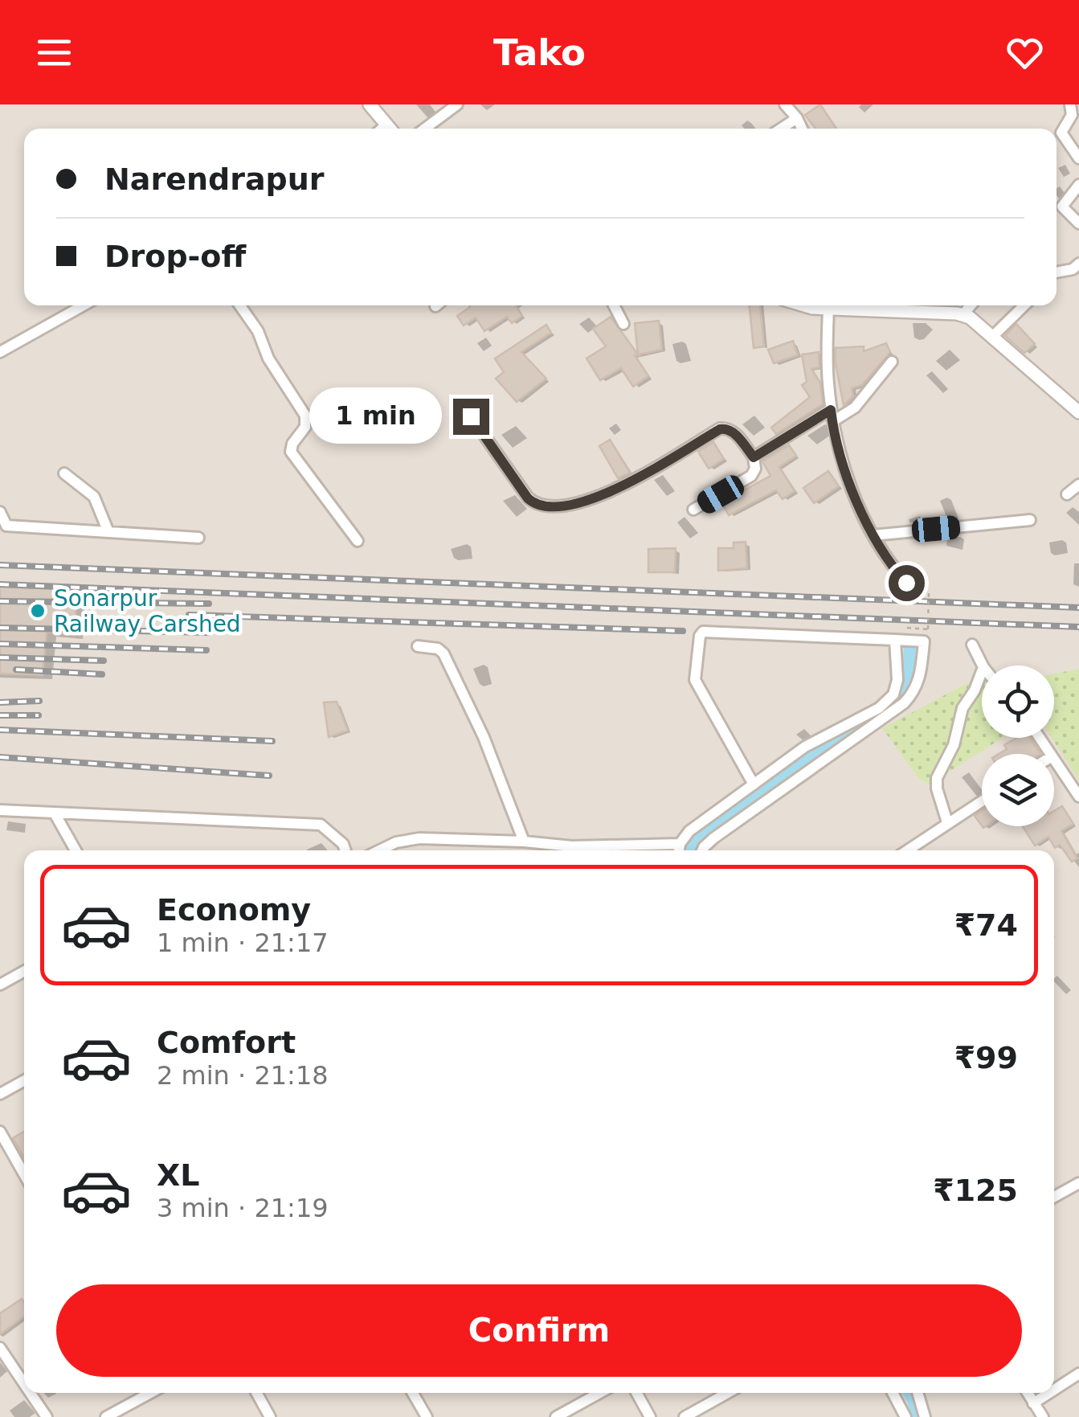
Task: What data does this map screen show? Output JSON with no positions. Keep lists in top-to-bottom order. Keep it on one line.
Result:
{"places":["Sonarpur Railway Carshed"],"page":{"header":"Tako","banner":["Narendrapur","Drop-off"],"bubble":"1 min","list":[{"name":"Economy","note":"1 min · 21:17","value":"₹74"},{"name":"Comfort","note":"2 min · 21:18","value":"₹99"},{"name":"XL","note":"3 min · 21:19","value":"₹125"}],"buttons":"Confirm"}}
